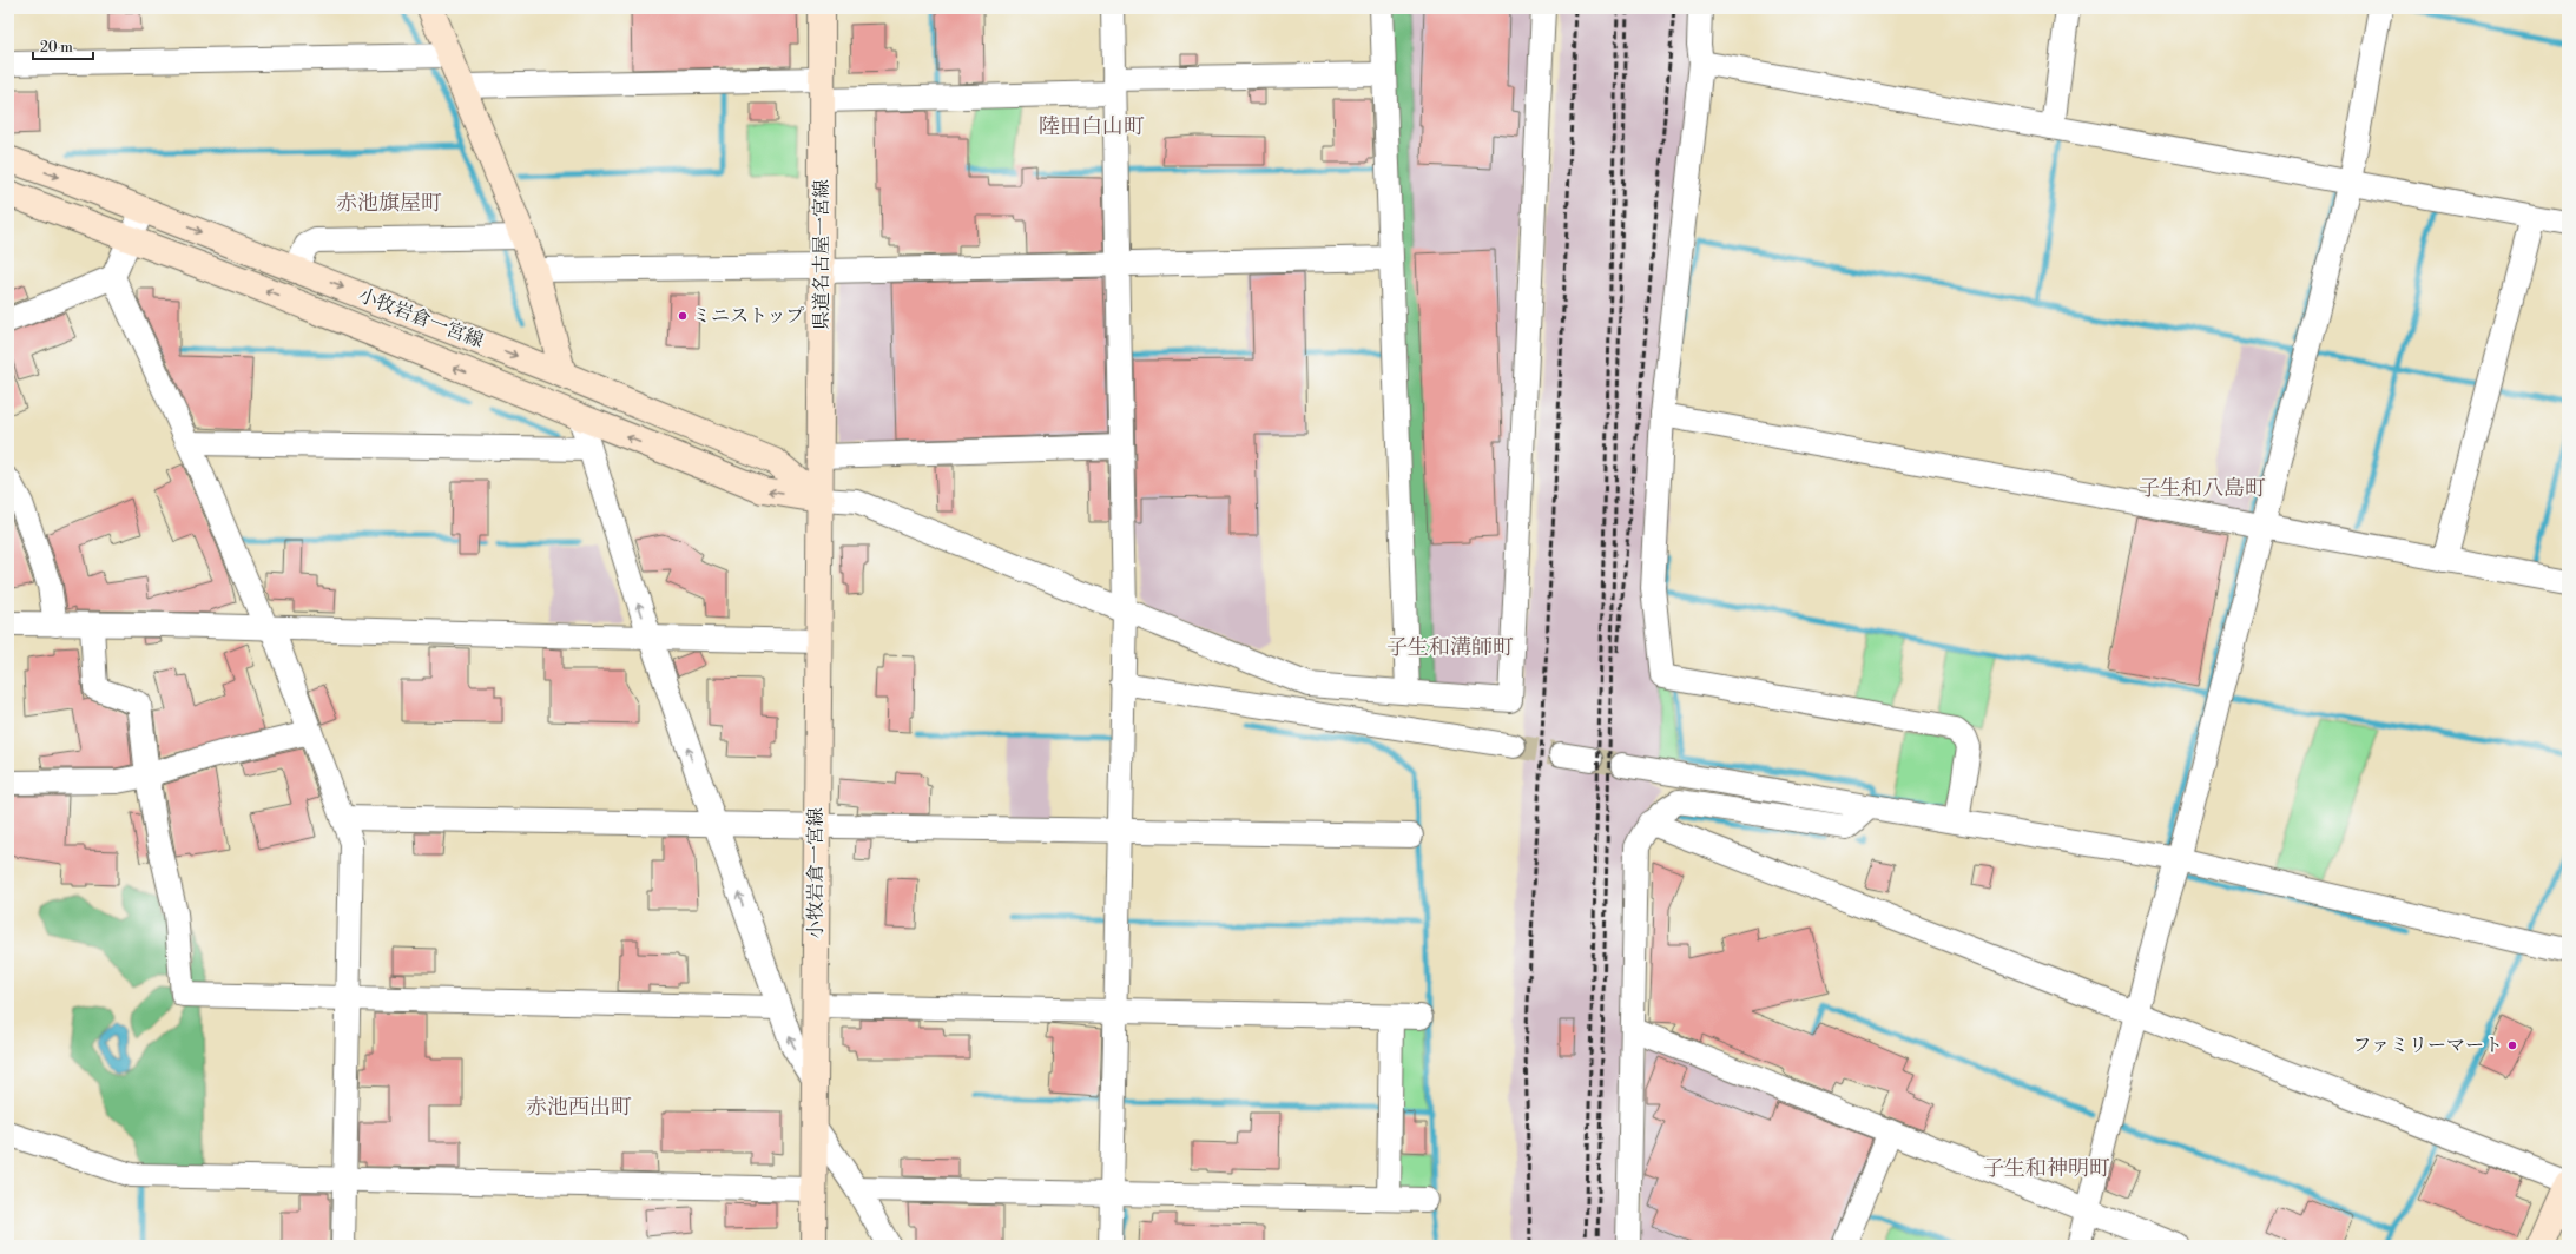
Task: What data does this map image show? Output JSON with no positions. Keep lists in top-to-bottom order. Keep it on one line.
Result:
{"streets":{"main road":["県道名古屋一宮線","小牧岩倉一宮線"]},"crossings":[["県道名古屋一宮線","小牧岩倉一宮線"]],"districts":["陸田白山町","赤池旗屋町","子生和八島町","子生和溝師町","赤池西出町","子生和神明町"],"places":["ミニストップ","ファミリーマート"],"scale_bar":"20 m"}
